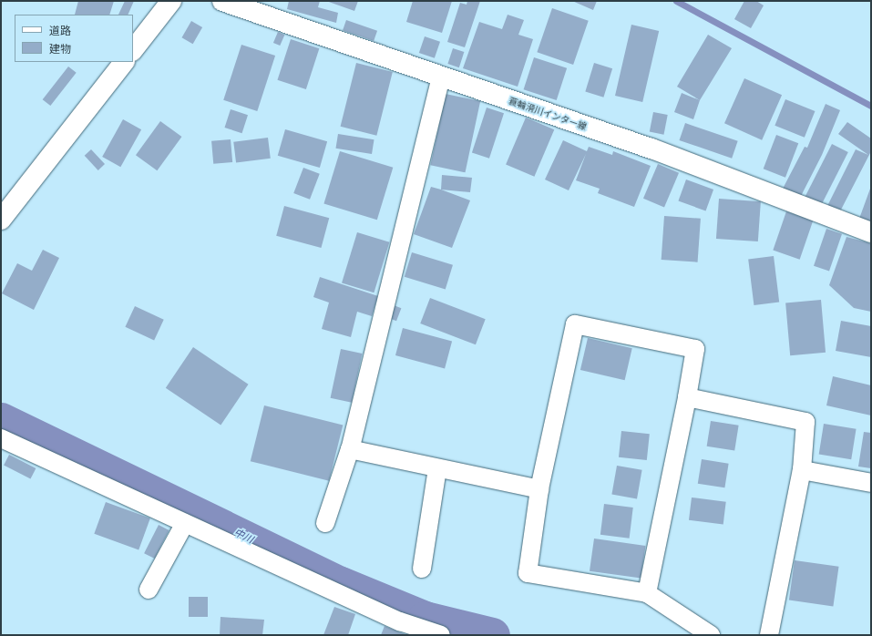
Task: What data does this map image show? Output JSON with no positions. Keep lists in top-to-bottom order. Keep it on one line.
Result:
{"streets":{"main road":["蓑輪滑川インター線"]},"water":["中川"],"legend":["道路","建物"]}
